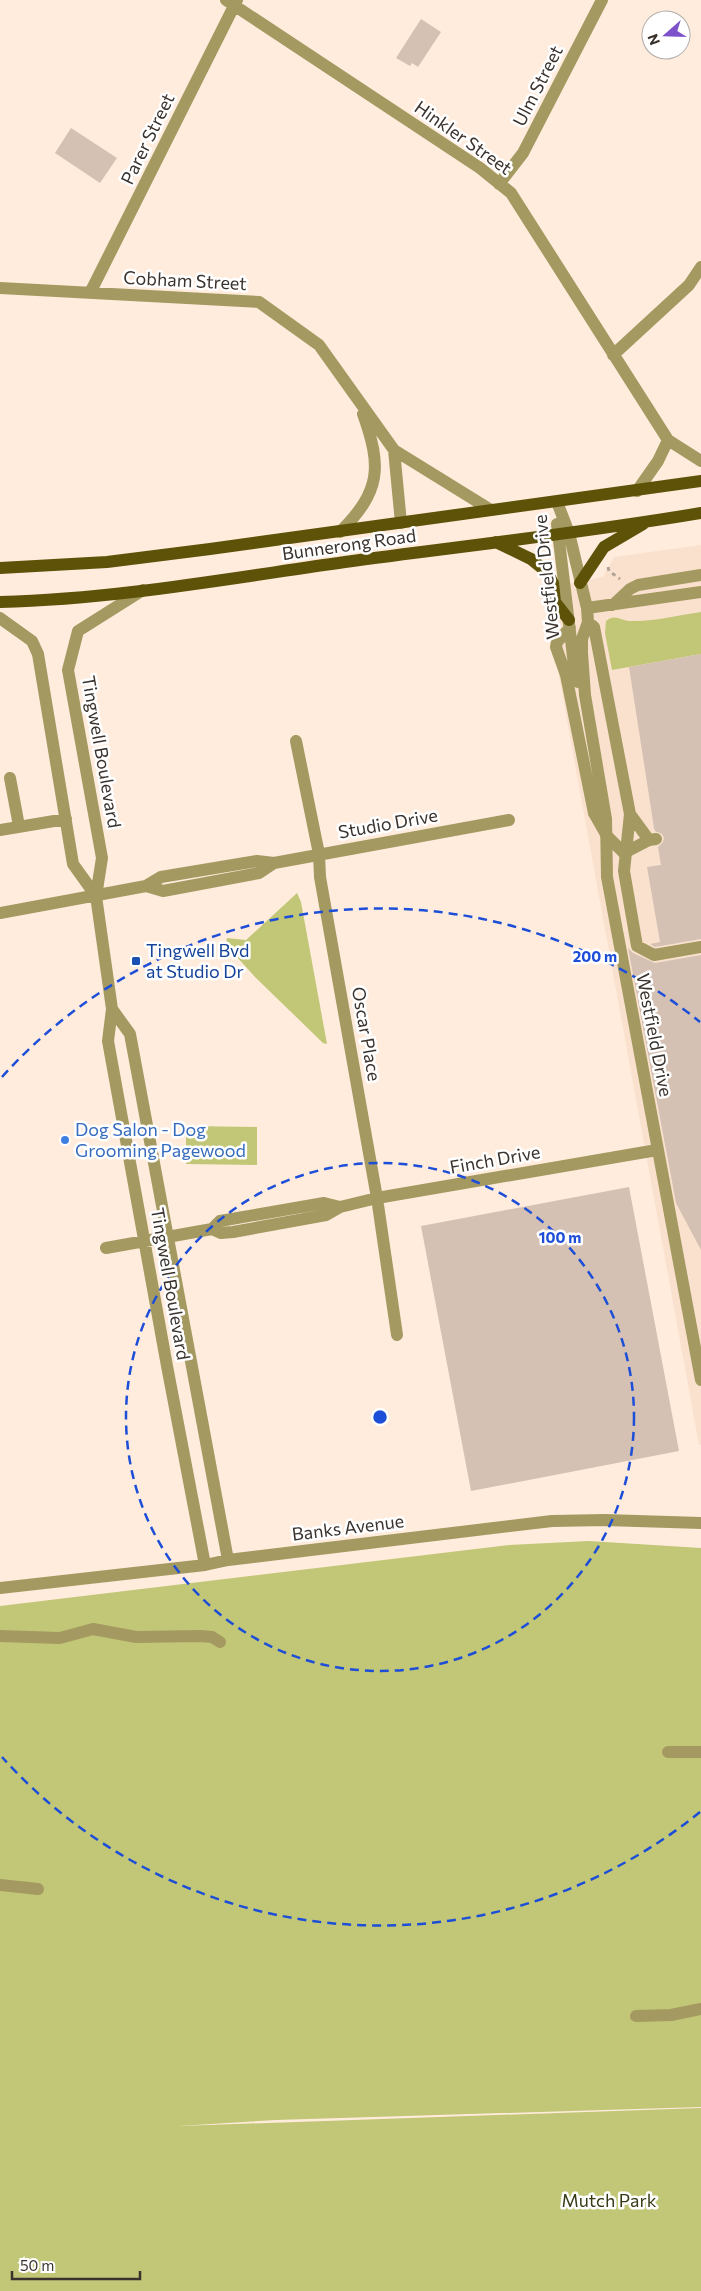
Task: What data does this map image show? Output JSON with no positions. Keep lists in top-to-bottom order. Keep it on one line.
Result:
{"streets":{"main road":["Bunnerong Road"],"street":["Ulm Street","Hinkler Street","Parer Street","Cobham Street","Westfield Drive","Tingwell Boulevard","Studio Drive","Oscar Place","Finch Drive","Banks Avenue"]},"crossings":[["Ulm Street","Hinkler Street"],["Hinkler Street","Parer Street"],["Parer Street","Cobham Street"],["Cobham Street","Bunnerong Road"],["Bunnerong Road","Westfield Drive"],["Bunnerong Road","Tingwell Boulevard"],["Westfield Drive","Finch Drive"],["Tingwell Boulevard","Studio Drive"],["Tingwell Boulevard","Finch Drive"],["Tingwell Boulevard","Banks Avenue"],["Studio Drive","Oscar Place"],["Oscar Place","Finch Drive"]],"parks":["Mutch Park"],"places":{"transit":["Tingwell Bvd at Studio Dr"],"other":["Dog Salon - Dog Grooming Pagewood"]},"scale_bar":"50 m","north":"left","rings":["200 m","100 m"]}
